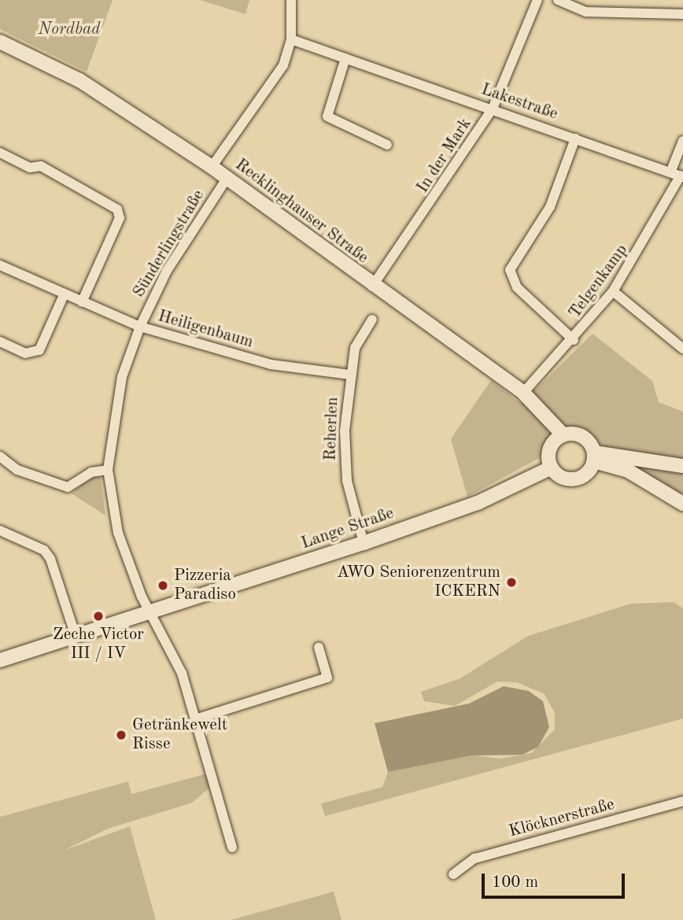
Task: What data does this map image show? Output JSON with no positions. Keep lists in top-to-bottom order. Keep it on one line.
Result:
{"streets":{"main road":["Recklinghauser Straße","Lange Straße"],"street":["Lakestraße","In der Mark","Sünderlingstraße","Telgenkamp","Heiligenbaum","Reherlen","Klöcknerstraße"]},"crossings":[["Lakestraße","In der Mark"],["Lakestraße","Telgenkamp"],["In der Mark","Recklinghauser Straße"],["Recklinghauser Straße","Sünderlingstraße"],["Recklinghauser Straße","Telgenkamp"],["Recklinghauser Straße","Lange Straße"],["Sünderlingstraße","Heiligenbaum"],["Sünderlingstraße","Lange Straße"],["Heiligenbaum","Reherlen"],["Reherlen","Lange Straße"]],"parks":["Nordbad"],"places":["AWO Seniorenzentrum ICKERN","Pizzeria Paradiso","Zeche Victor III / IV","Getränkewelt Risse"],"scale_bar":"100 m"}
